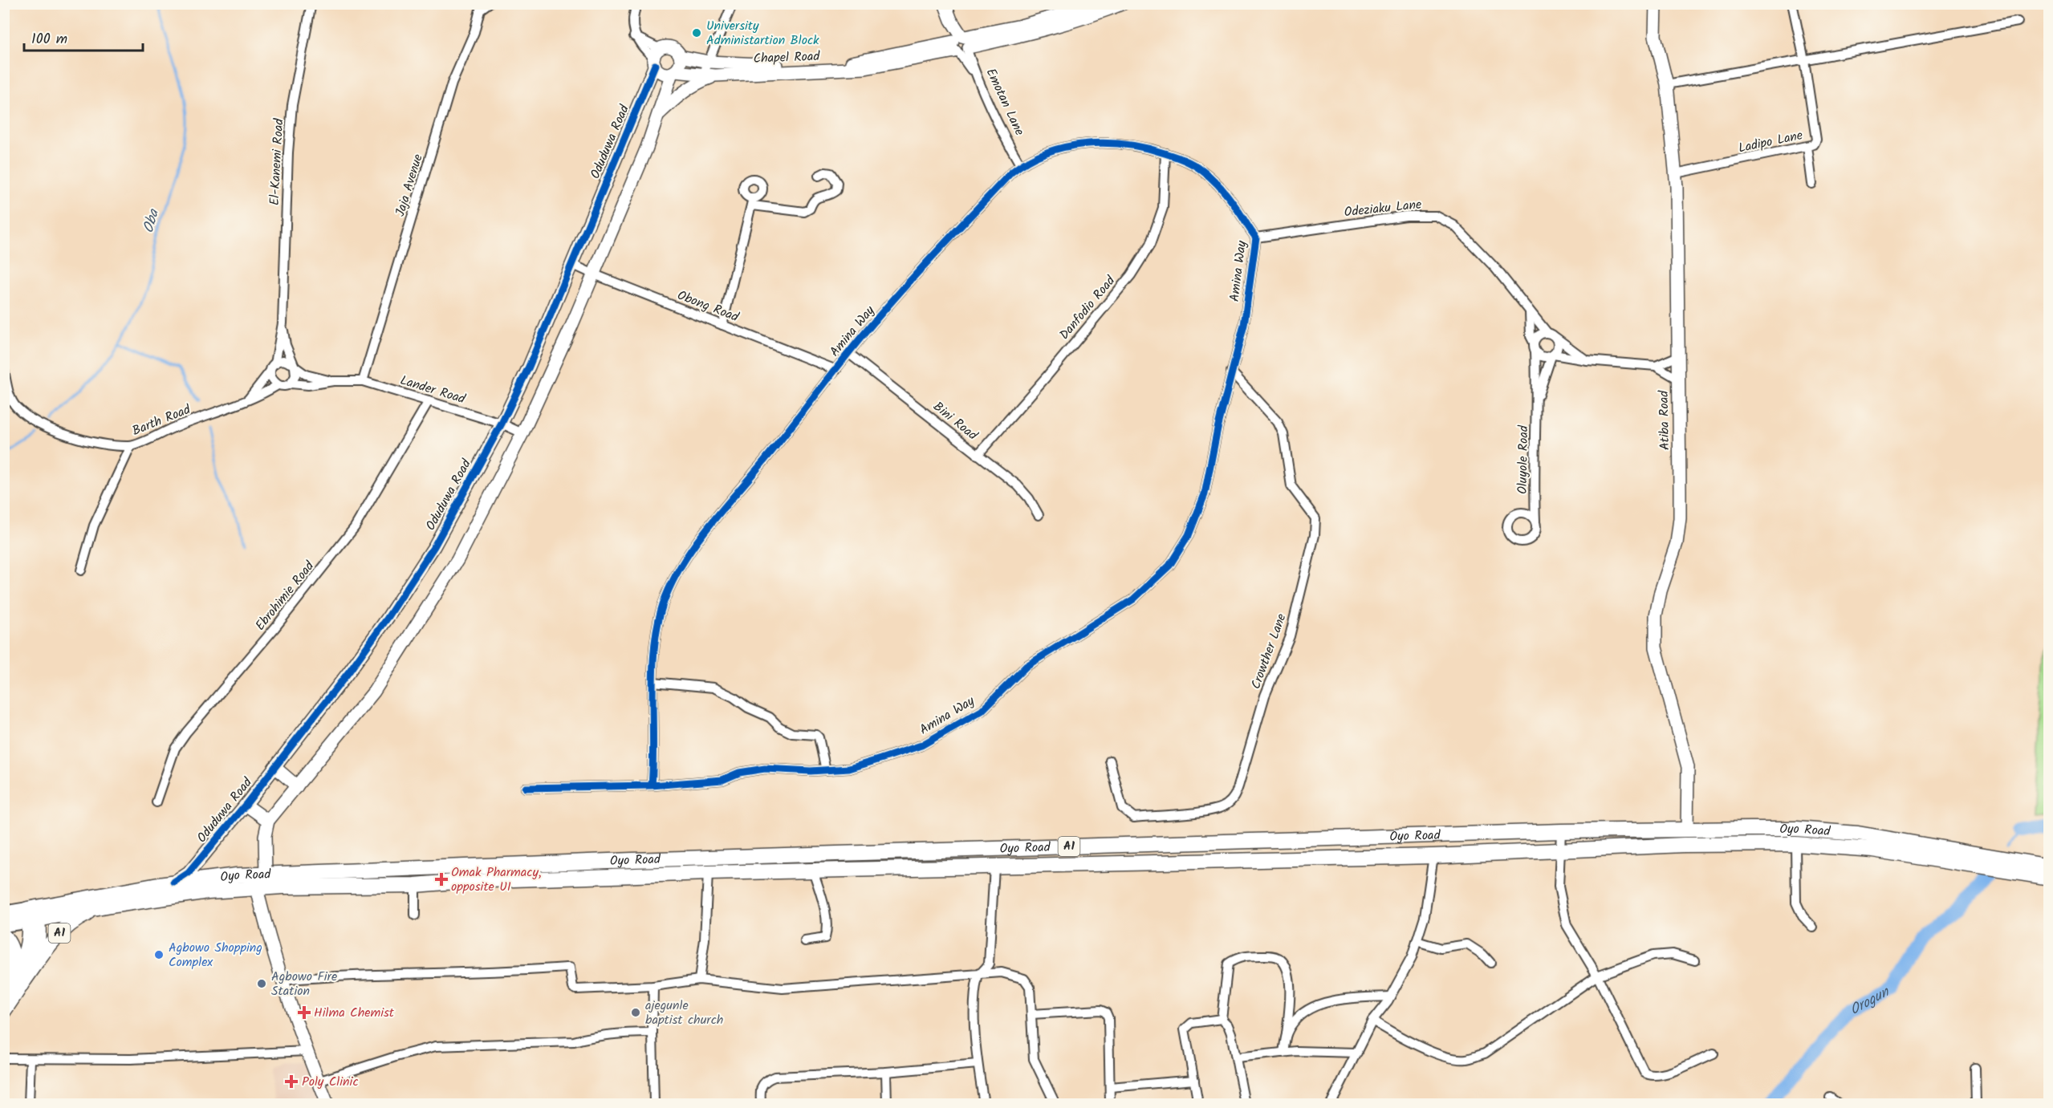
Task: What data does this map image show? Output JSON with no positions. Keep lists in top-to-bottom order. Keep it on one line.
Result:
{"streets":{"highway":["Oyo Road","A1"],"street":["Chapel Road","Emotan Lane","Oduduwa Road","Ladipo Lane","El-Kanemi Road","Jaja Avenue","Odeziaku Lane","Amina Way","Obong Road","Danfodio Road","Lander Road","Barth Road","Atiba Road","Bini Road","Oluyole Road","Ebrohimie Road","Crowther Lane"]},"crossings":[["Chapel Road","Emotan Lane"],["Chapel Road","Oduduwa Road"],["Emotan Lane","Amina Way"],["Oduduwa Road","Obong Road"],["Oduduwa Road","Lander Road"],["Oduduwa Road","Oyo Road"],["Ladipo Lane","Atiba Road"],["El-Kanemi Road","Lander Road"],["El-Kanemi Road","Barth Road"],["Jaja Avenue","Lander Road"],["Odeziaku Lane","Amina Way"],["Odeziaku Lane","Oluyole Road"],["Amina Way","Obong Road"],["Amina Way","Danfodio Road"],["Amina Way","Bini Road"],["Amina Way","Crowther Lane"],["Danfodio Road","Bini Road"],["Lander Road","Barth Road"],["Lander Road","Ebrohimie Road"],["Atiba Road","Oyo Road"],["Oyo Road","A1"]],"water":["Oba","Orogun"],"places":{"other":["University Administartion Block","Agbowo Shopping Complex","Agbowo Fire Station","ajegunle baptist church"],"health":["Omak Pharmacy, opposite UI","Hilma Chemist","Poly Clinic"]},"scale_bar":"100 m"}
